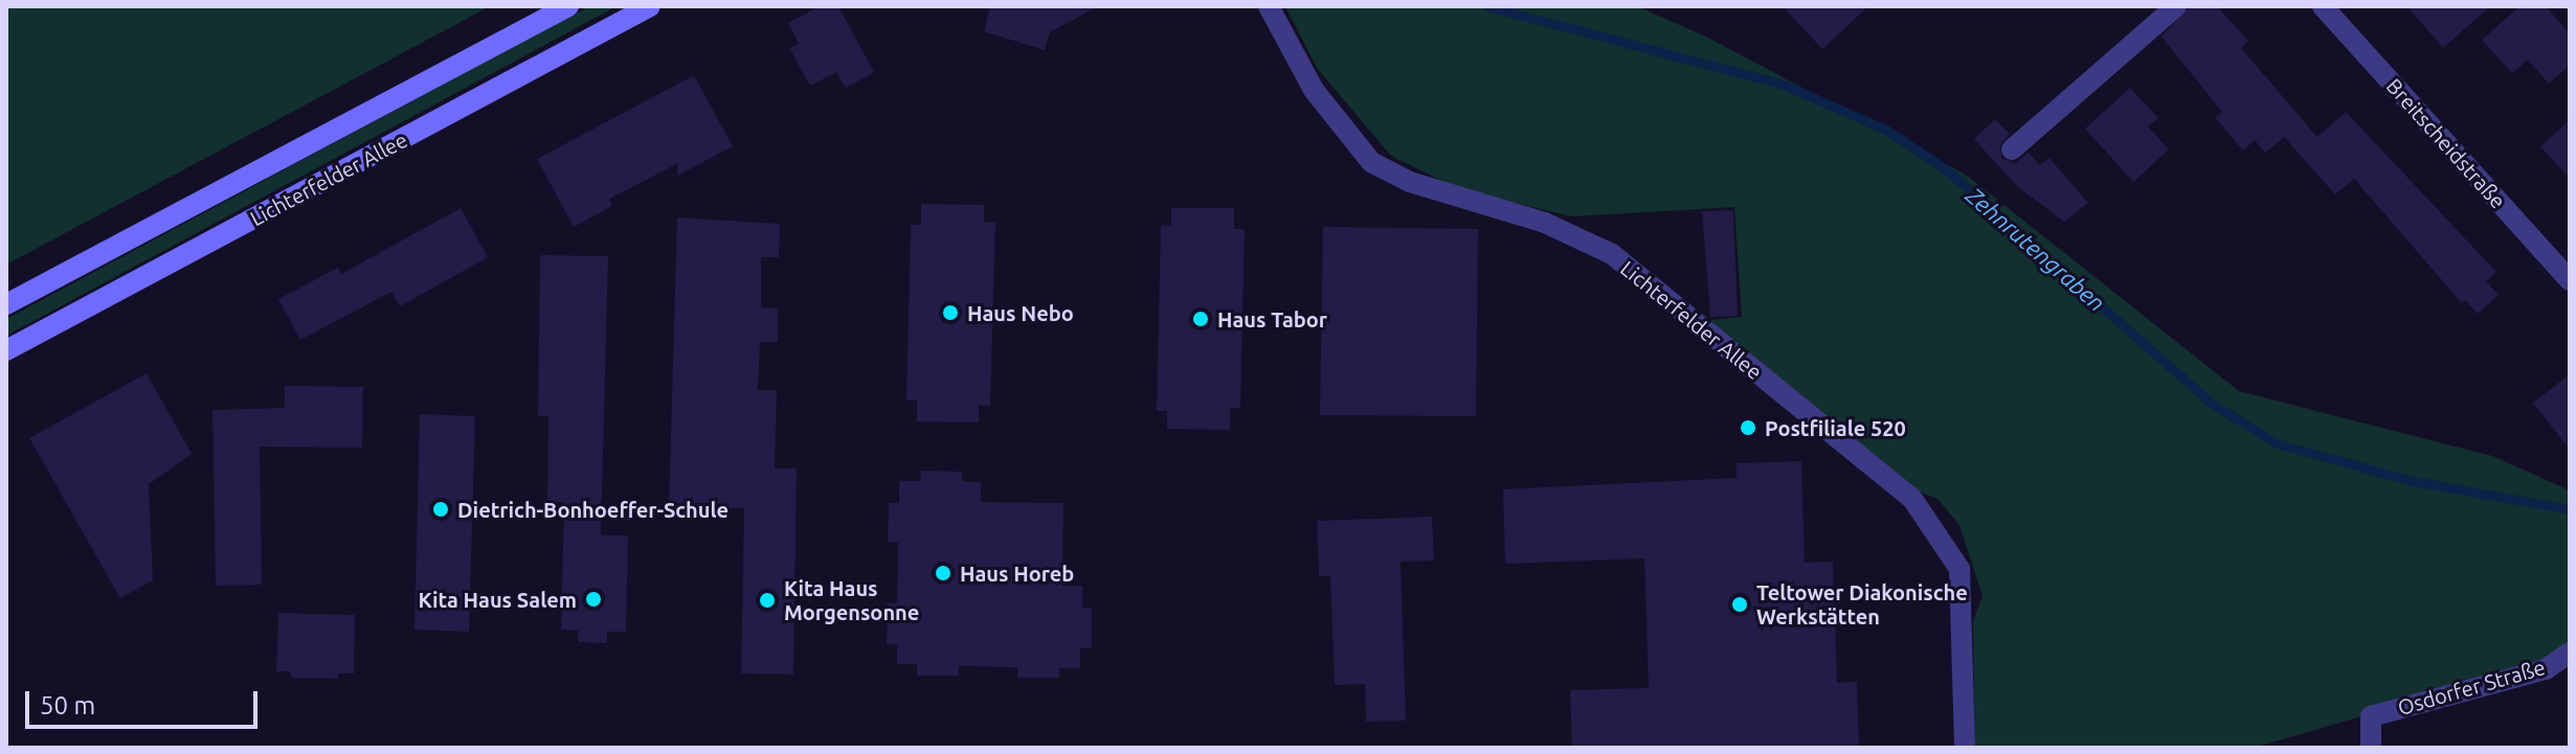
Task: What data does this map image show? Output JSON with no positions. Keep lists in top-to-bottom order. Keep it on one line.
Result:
{"streets":{"main road":["Lichterfelder Allee"],"street":["Breitscheidstraße","Osdorfer Straße"]},"water":["Zehnrutengraben"],"places":["Haus Nebo","Haus Tabor","Postfiliale 520","Dietrich-Bonhoeffer-Schule","Haus Horeb","Kita Haus Salem","Kita Haus Morgensonne","Teltower Diakonische Werkstätten"],"scale_bar":"50 m"}
